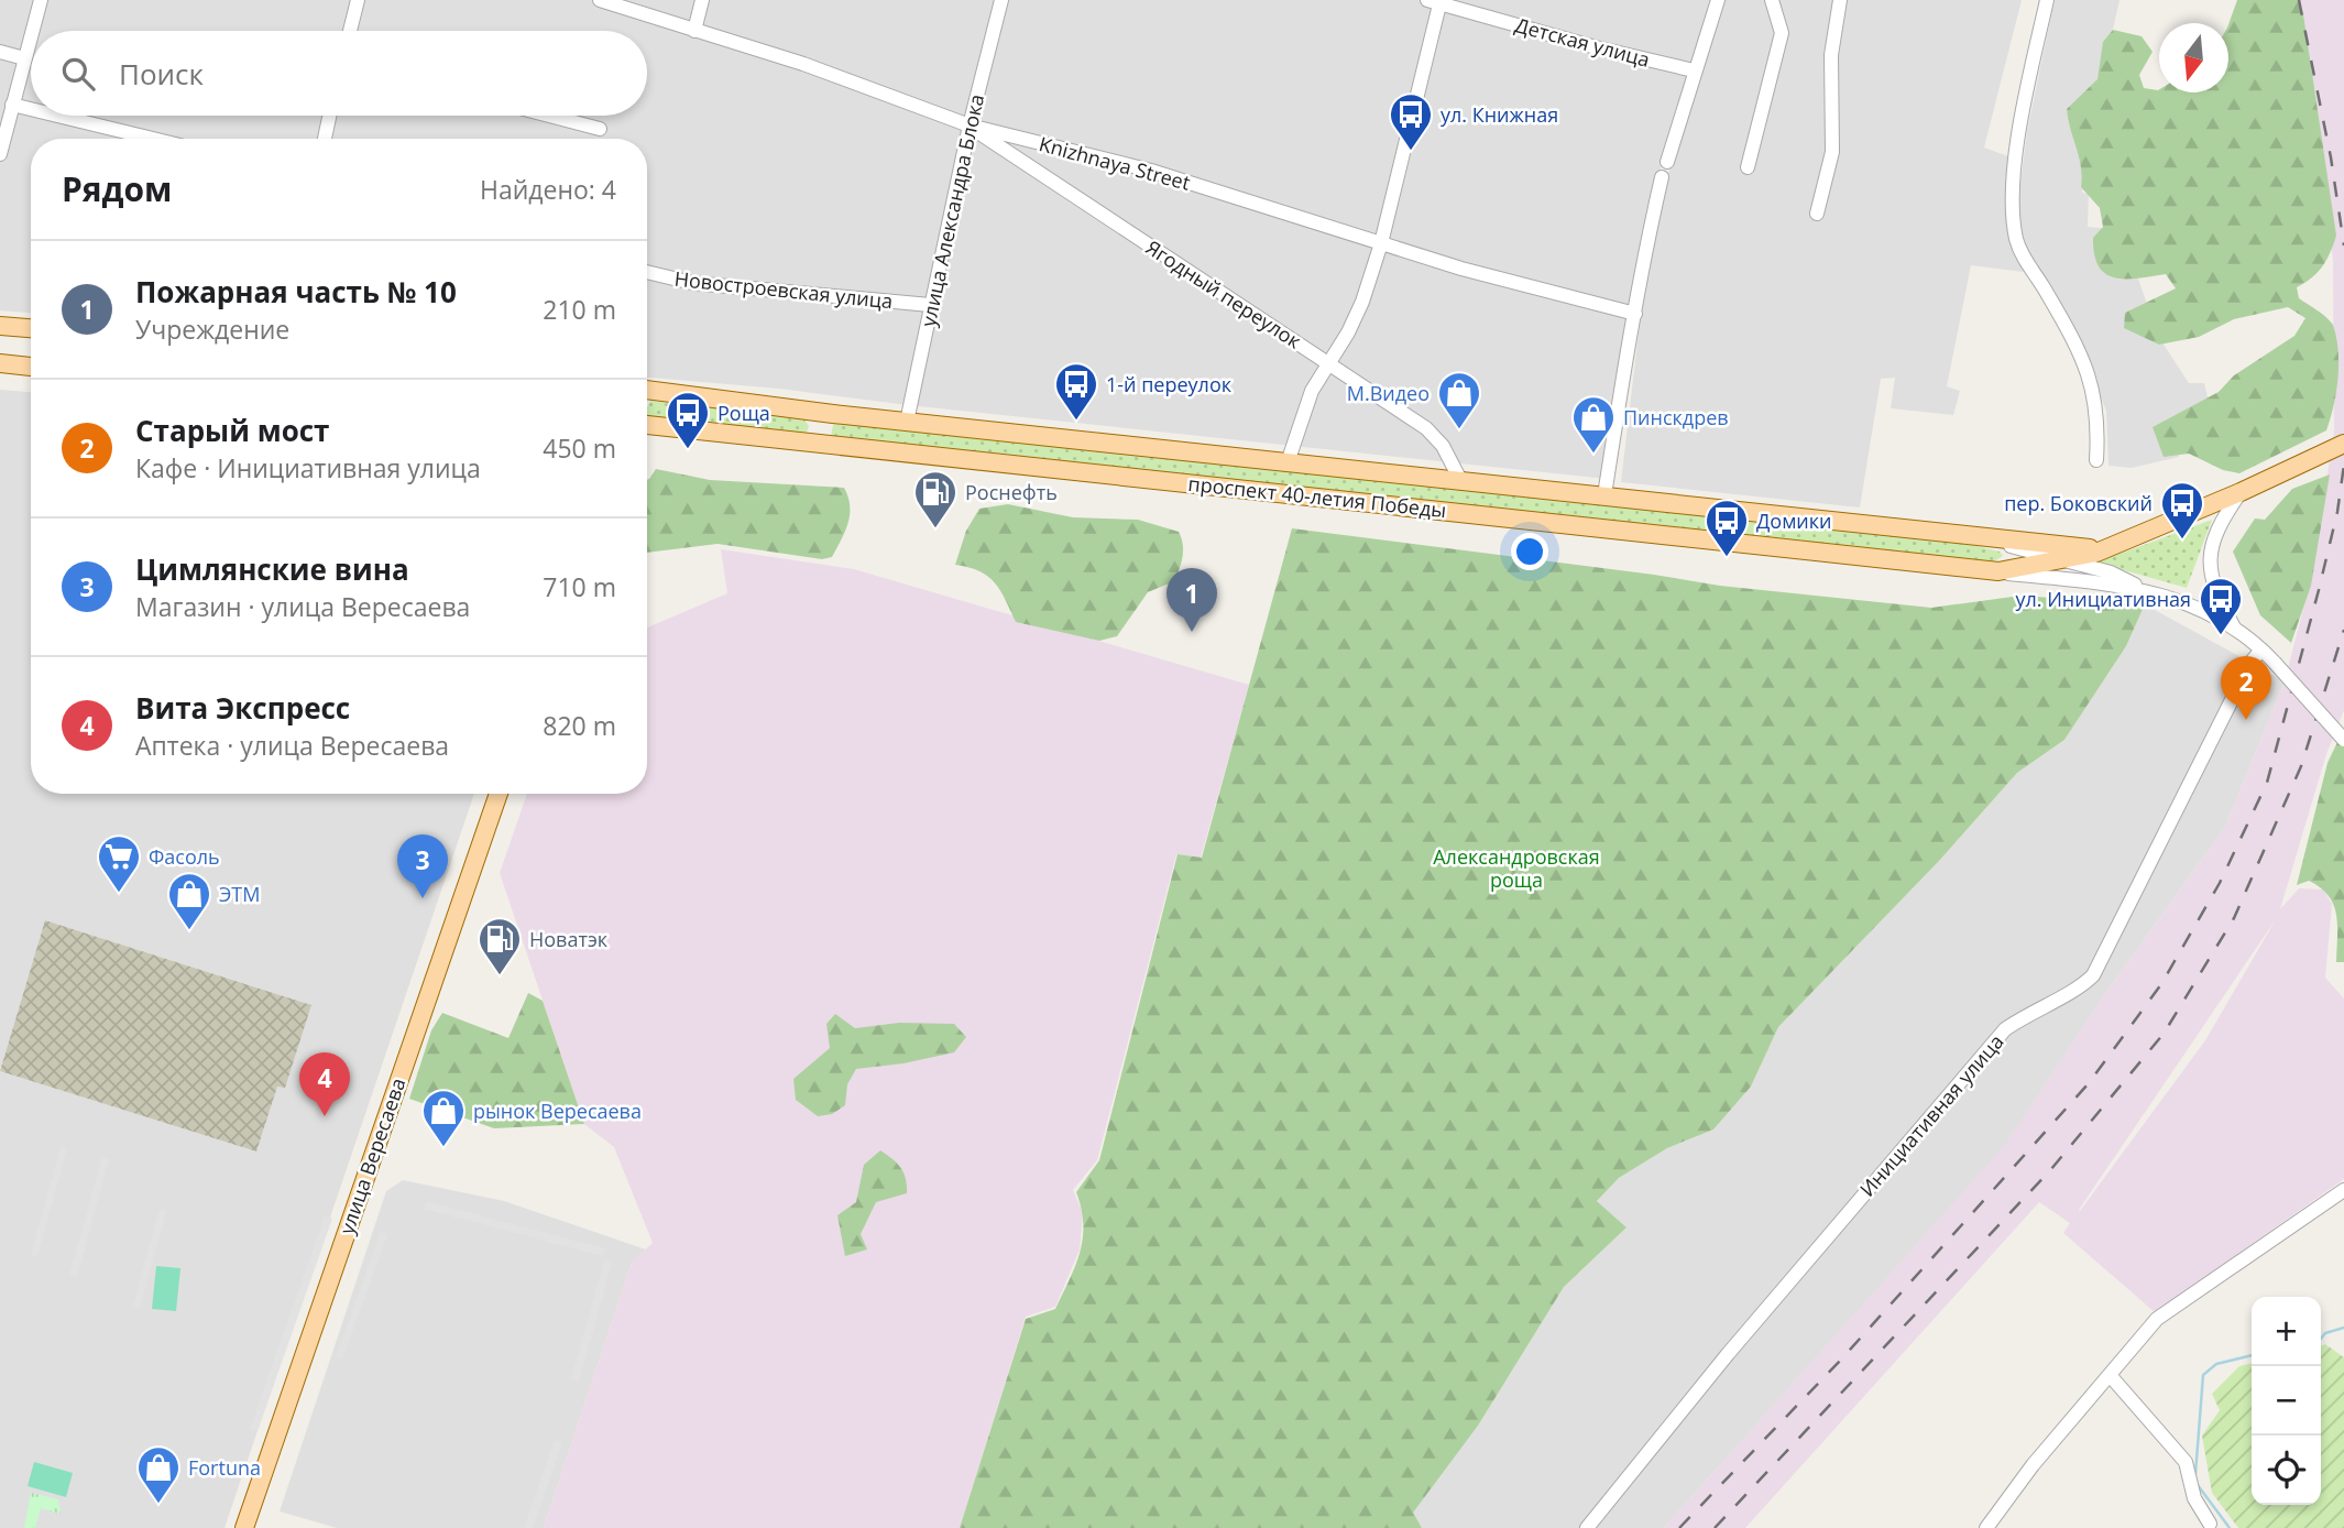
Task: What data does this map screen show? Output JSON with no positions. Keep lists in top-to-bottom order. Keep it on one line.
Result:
{"streets":{"main road":["проспект 40-летия Победы","улица Вересаева"],"street":["Детская улица","Knizhnaya Street","улица Александра Блока","Новостроевская улица","Ягодный переулок","Инициативная улица"]},"crossings":[["Knizhnaya Street","улица Александра Блока"],["Knizhnaya Street","Ягодный переулок"],["улица Александра Блока","Новостроевская улица"],["улица Александра Блока","Ягодный переулок"],["улица Александра Блока","проспект 40-летия Победы"],["Ягодный переулок","проспект 40-летия Победы"],["проспект 40-летия Победы","Инициативная улица"]],"parks":["Александровская роща"],"places":{"bus stop":["ул. Книжная","1-й переулок","Роща","пер. Боковский","Домики","ул. Инициативная"],"shop":["М.Видео","Пинскдрев","ЭТМ","рынок Вересаева","Fortuna"],"fuel station":["Роснефть","Новатэк"],"supermarket":["Фасоль"]},"north":"bottom","page":{"search":"Поиск","heading":["Рядом","Найдено: 4"],"list":[{"mark":"1","name":"Пожарная часть № 10","note":"Учреждение","value":"210 m"},{"mark":"2","name":"Старый мост","note":"Кафе · Инициативная улица","value":"450 m"},{"mark":"3","name":"Цимлянские вина","note":"Магазин · улица Вересаева","value":"710 m"},{"mark":"4","name":"Вита Экспресс","note":"Аптека · улица Вересаева","value":"820 m"}],"pins":["1","2","3","4"],"map_buttons":["+","−"]}}
